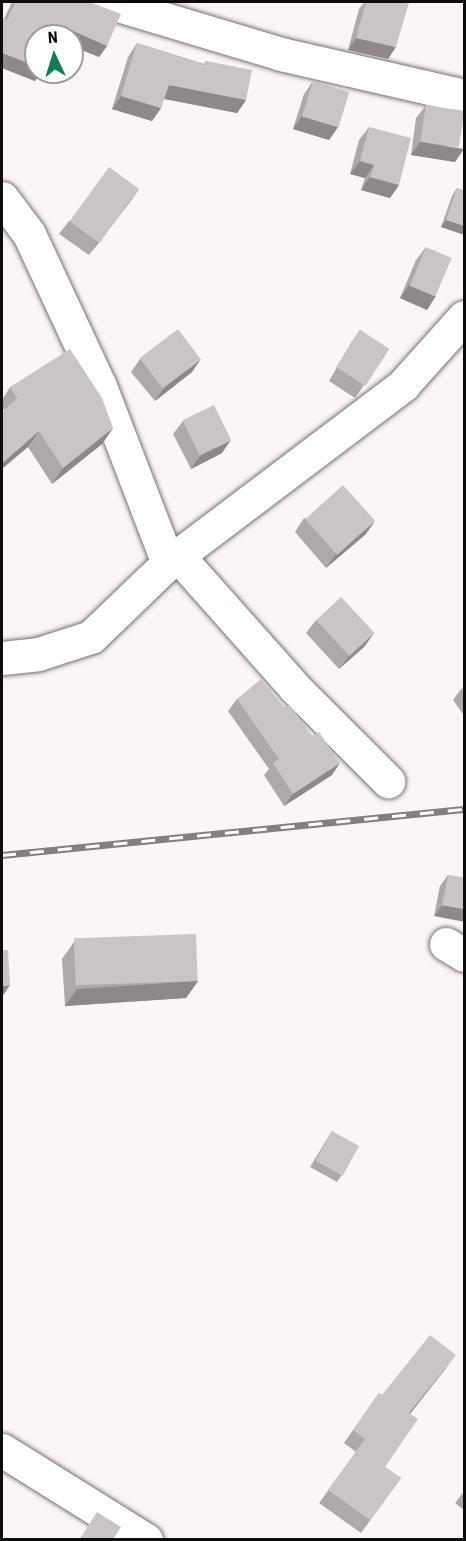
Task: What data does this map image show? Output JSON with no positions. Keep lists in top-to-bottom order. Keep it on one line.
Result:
{"north":"top"}
